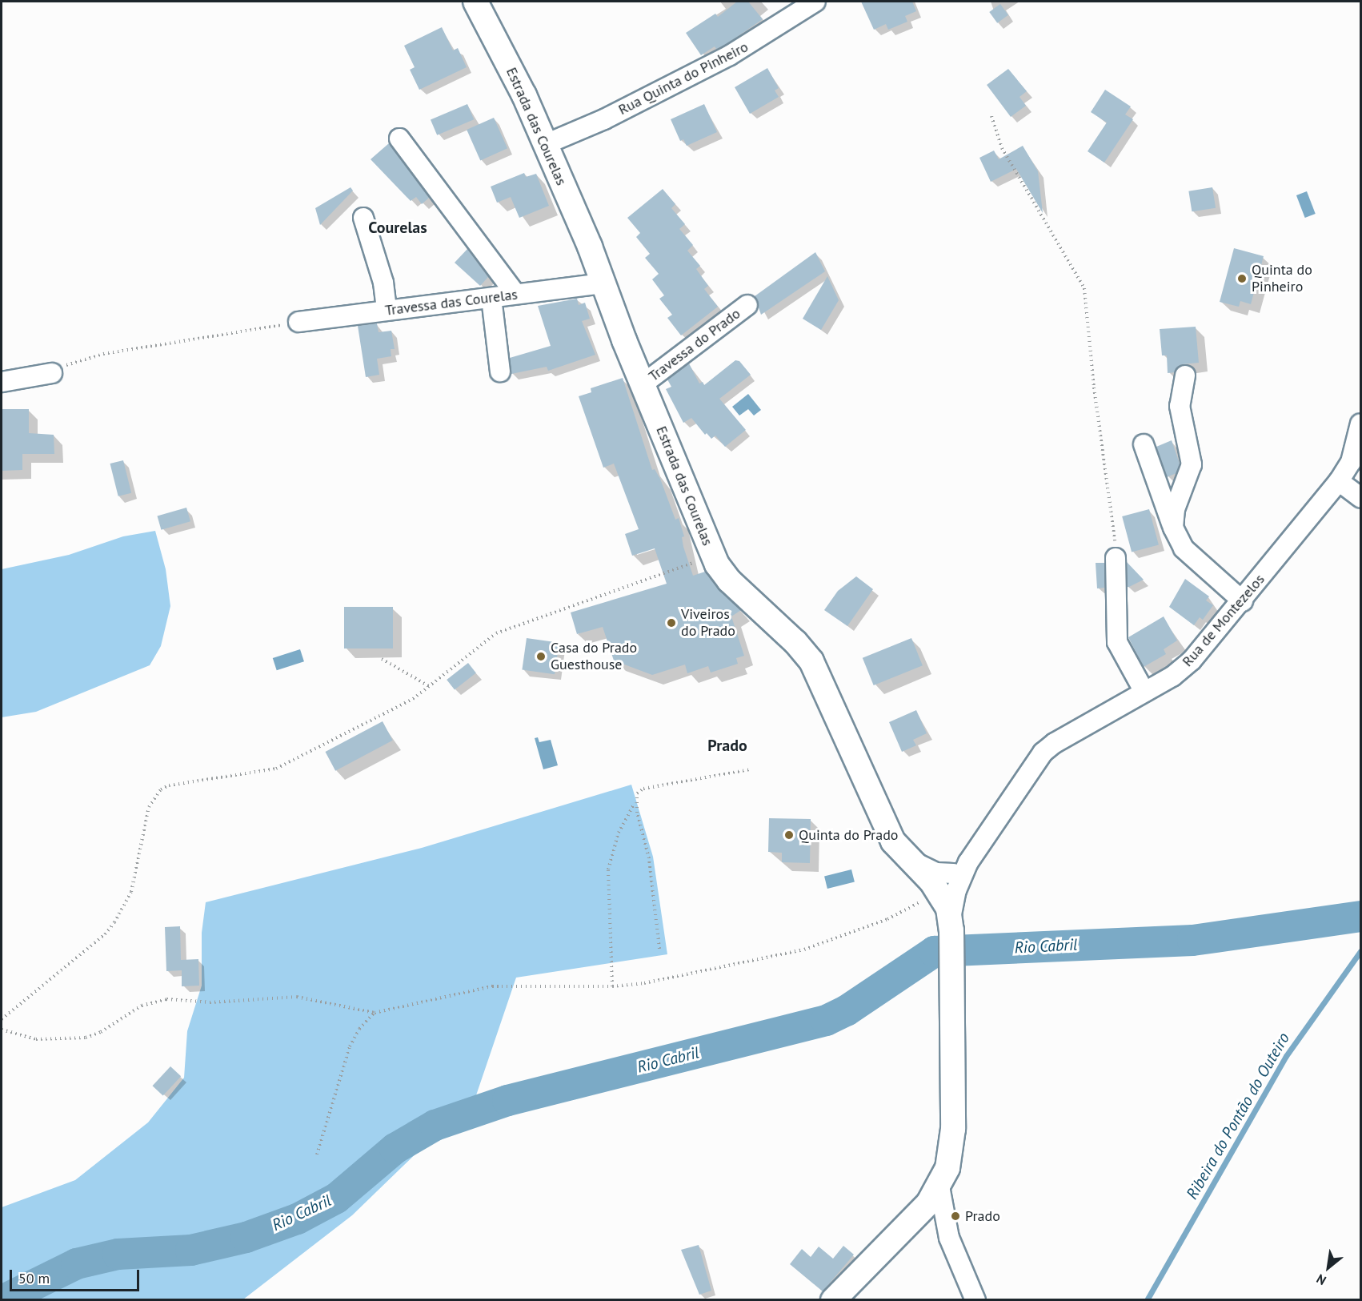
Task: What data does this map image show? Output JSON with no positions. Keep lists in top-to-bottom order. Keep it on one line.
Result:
{"streets":{"main road":["Estrada das Courelas"],"street":["Rua Quinta do Pinheiro","Travessa das Courelas","Travessa do Prado","Rua de Montezelos"]},"crossings":[["Rua Quinta do Pinheiro","Estrada das Courelas"],["Estrada das Courelas","Travessa das Courelas"],["Estrada das Courelas","Travessa do Prado"],["Estrada das Courelas","Rua de Montezelos"]],"districts":["Courelas","Prado"],"water":["Rio Cabril","Ribeira do Pontão do Outeiro"],"places":["Quinta do Pinheiro","Viveiros do Prado","Casa do Prado Guesthouse","Quinta do Prado","Prado"],"scale_bar":"50 m","north":"bottom left"}
